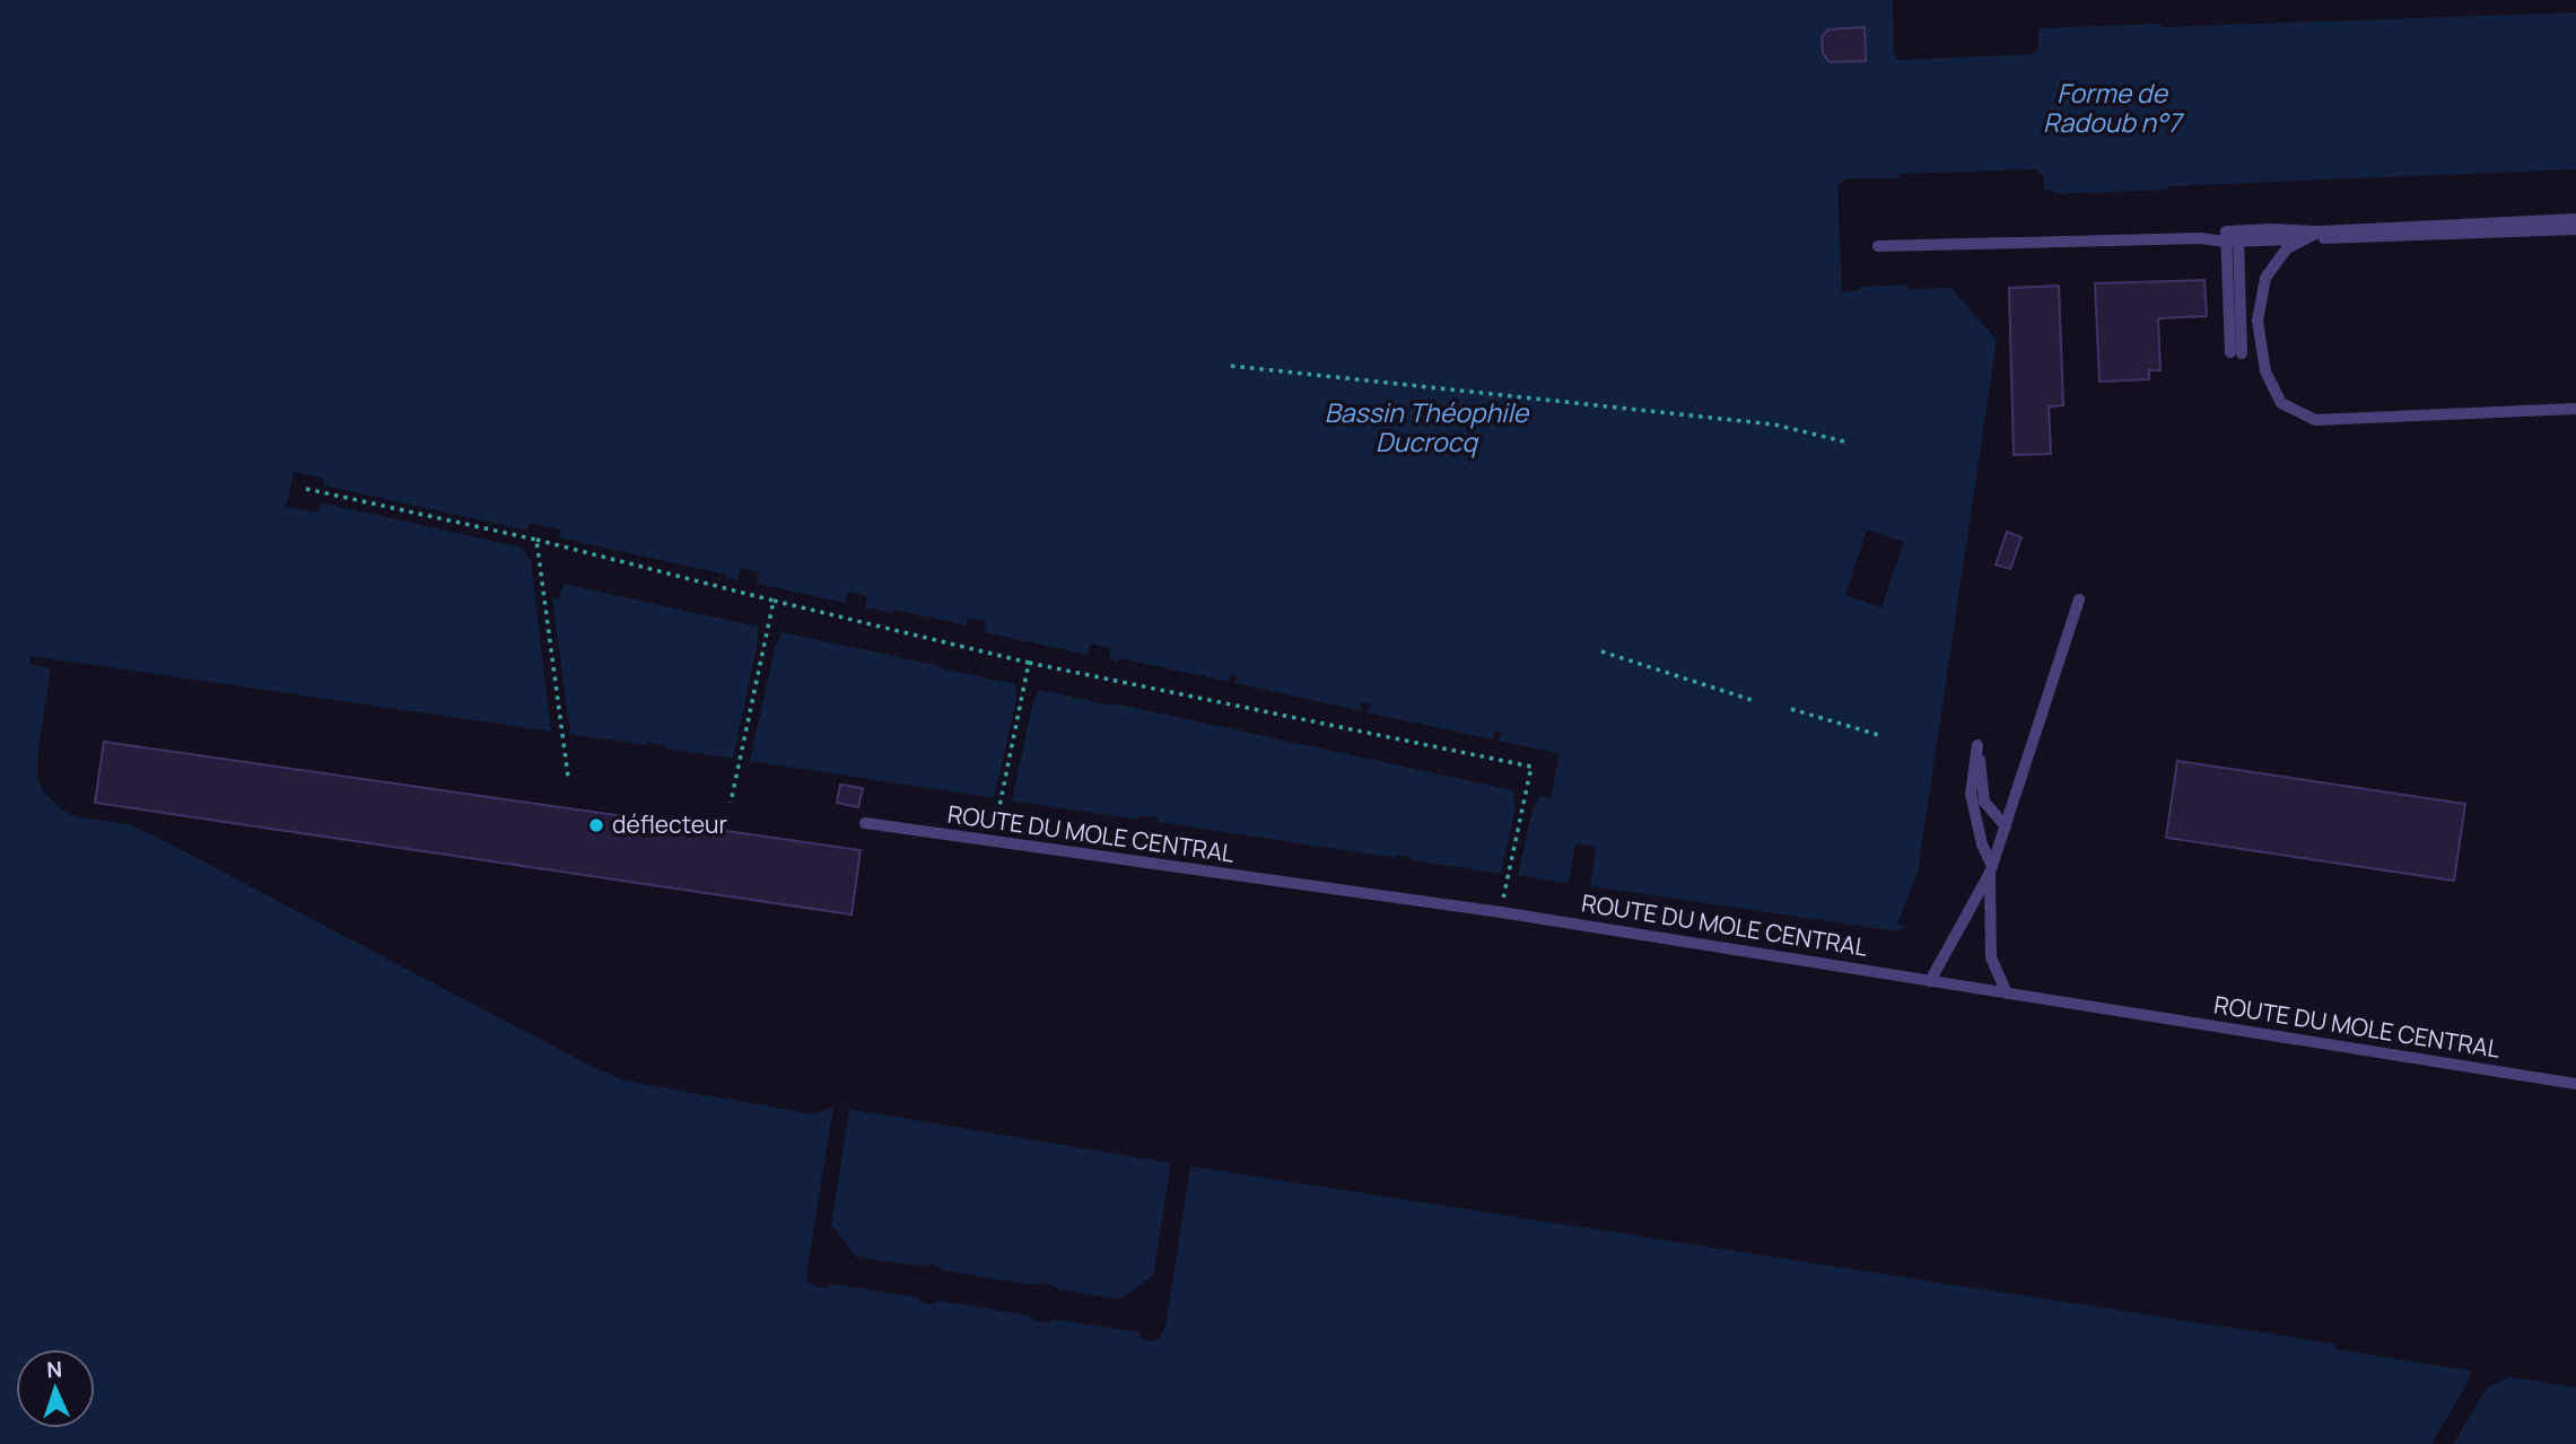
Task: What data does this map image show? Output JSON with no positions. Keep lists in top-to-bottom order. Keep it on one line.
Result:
{"streets":{"lane":["ROUTE DU MOLE CENTRAL"]},"water":["Forme de Radoub n°7","Bassin Théophile Ducrocq"],"places":["déflecteur"],"north":"top"}
